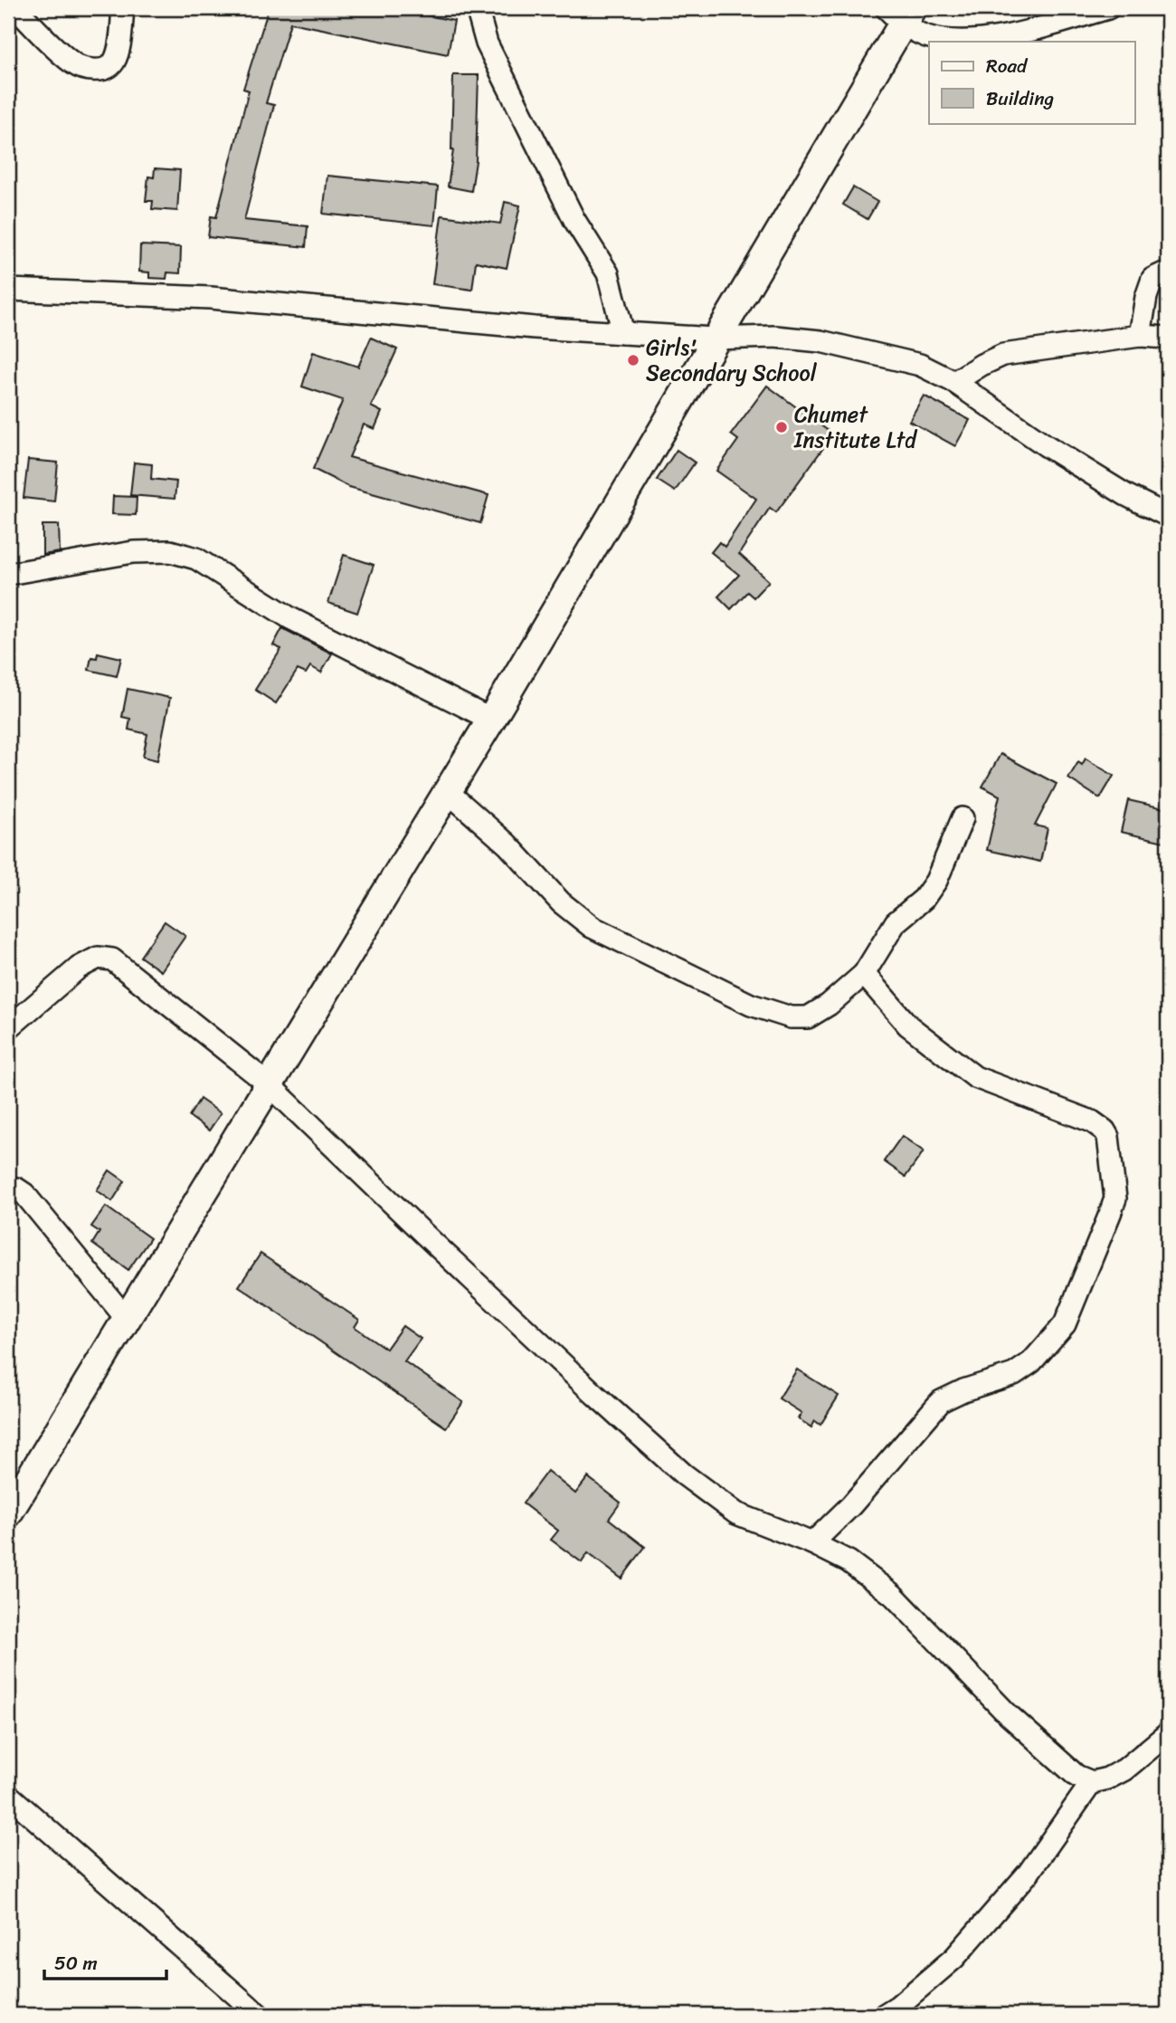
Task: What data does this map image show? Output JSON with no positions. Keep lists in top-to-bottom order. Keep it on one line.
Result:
{"places":["Girls' Secondary School","Chumet Institute Ltd"],"legend":["Road","Building"],"scale_bar":"50 m"}
